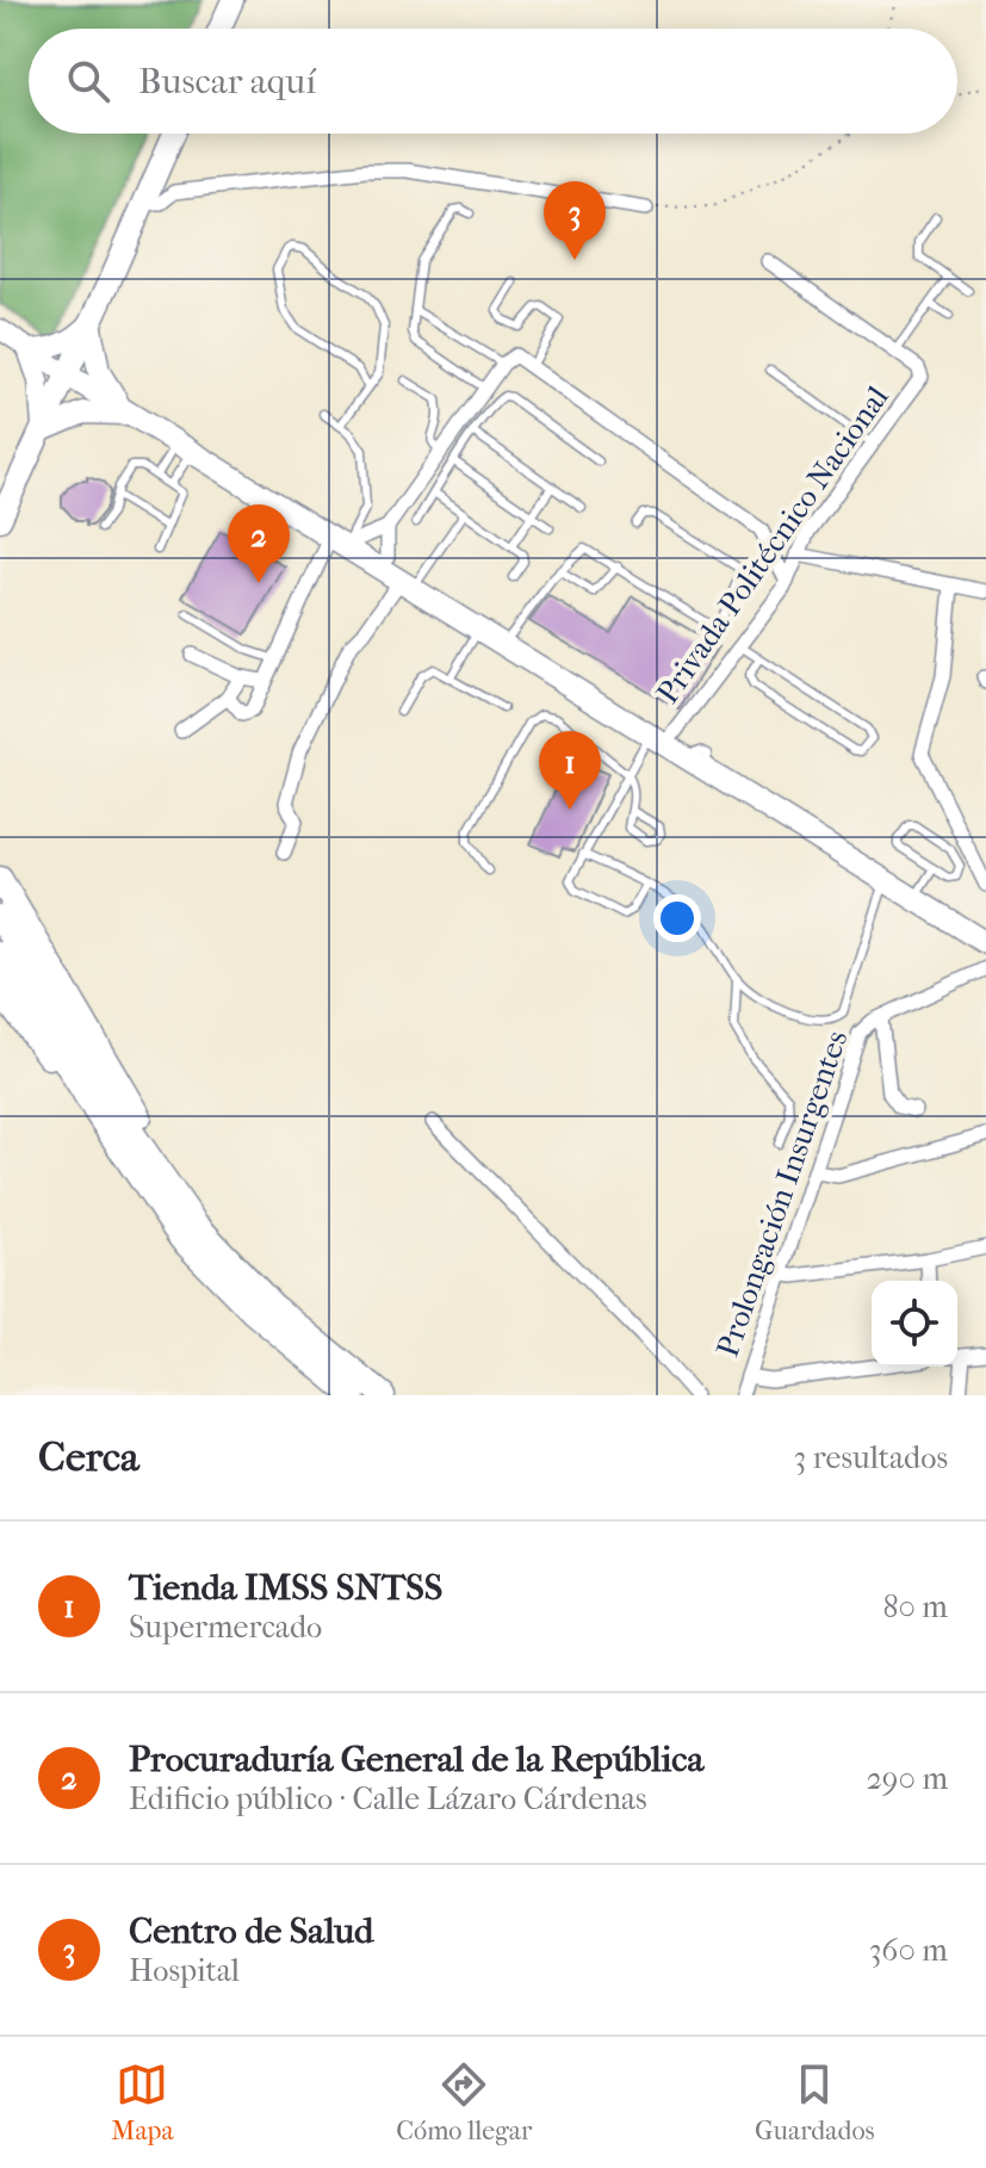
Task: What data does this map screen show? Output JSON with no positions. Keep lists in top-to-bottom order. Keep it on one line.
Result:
{"streets":{"street":["Privada Politécnico Nacional","Prolongación Insurgentes"]},"page":{"search":"Buscar aquí","pins":["3","2","1"],"heading":["Cerca","3 resultados"],"list":[{"mark":"1","name":"Tienda IMSS SNTSS","note":"Supermercado","value":"80 m"},{"mark":"2","name":"Procuraduría General de la República","note":"Edificio público · Calle Lázaro Cárdenas","value":"290 m"},{"mark":"3","name":"Centro de Salud","note":"Hospital","value":"360 m"}],"nav":["Mapa","Cómo llegar","Guardados"]}}
